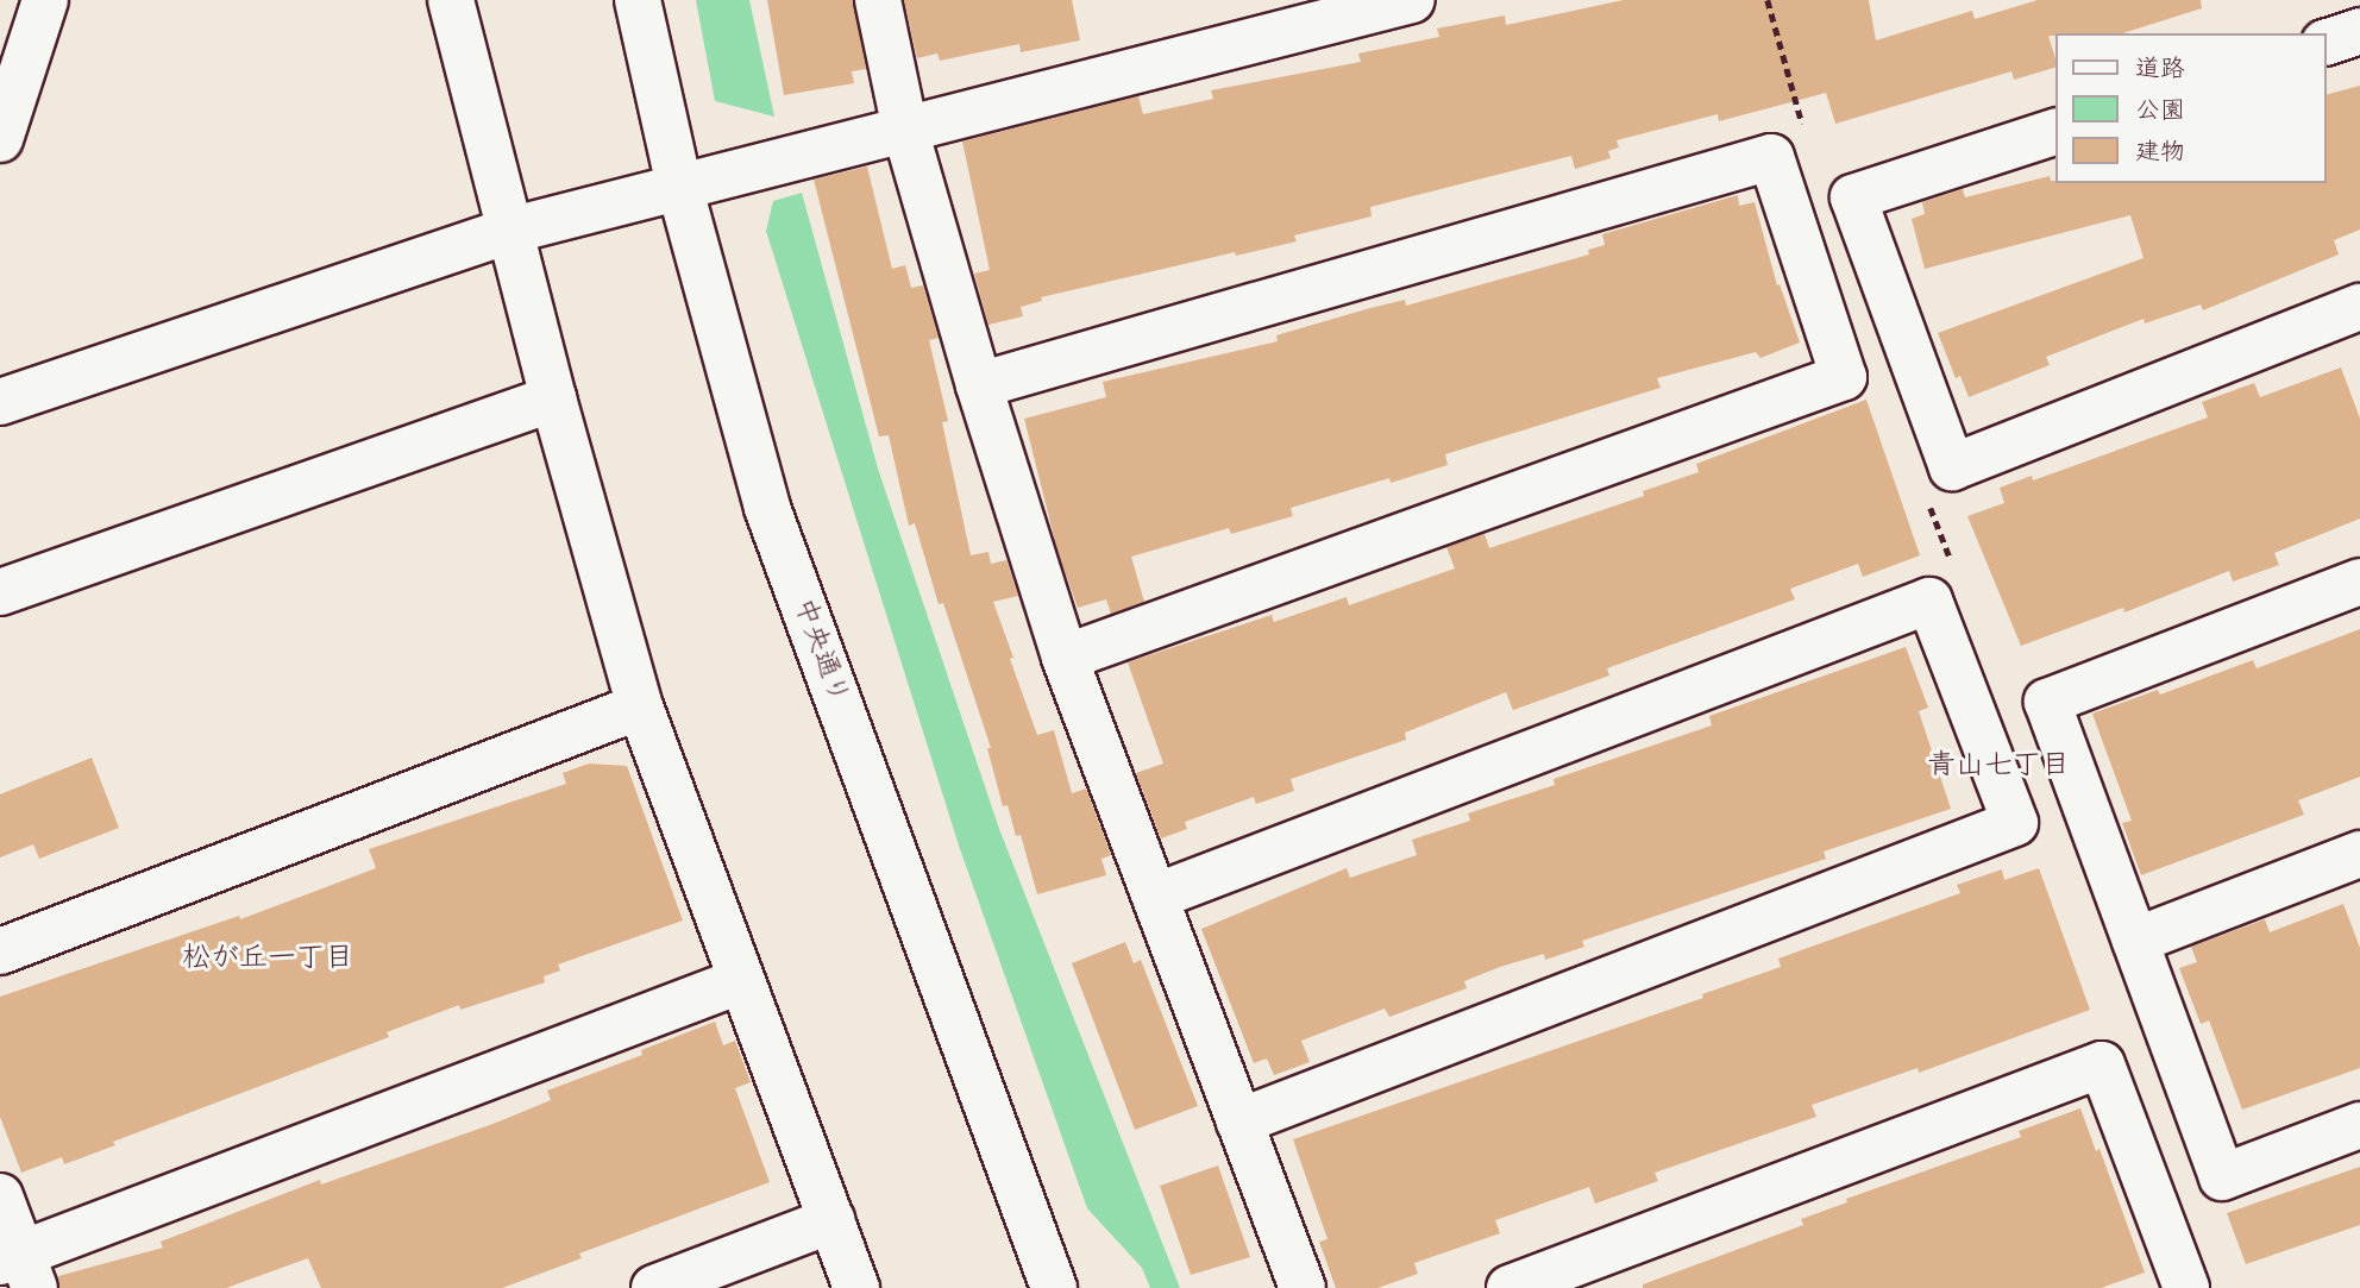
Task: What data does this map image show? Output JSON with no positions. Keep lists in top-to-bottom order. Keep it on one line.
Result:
{"streets":{"street":["中央通り"]},"districts":["青山七丁目","松が丘一丁目"],"legend":["道路","公園","建物"]}
